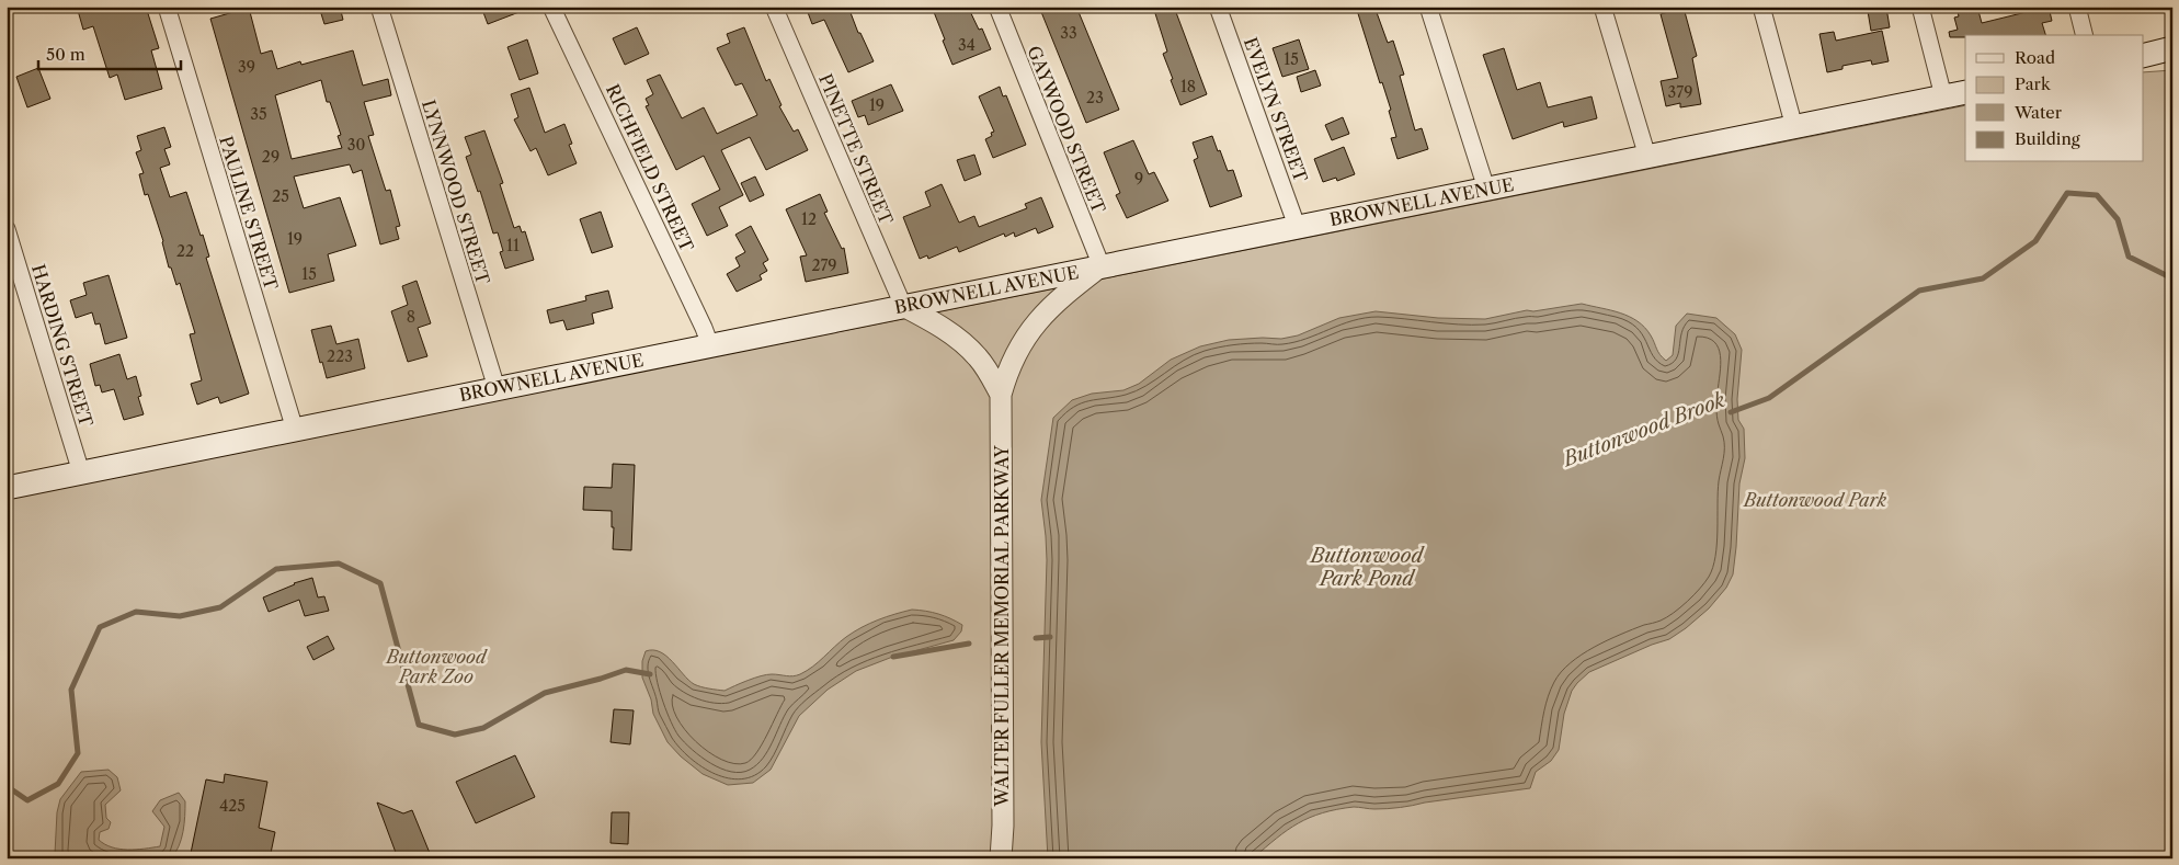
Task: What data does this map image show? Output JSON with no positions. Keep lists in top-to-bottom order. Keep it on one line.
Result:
{"streets":{"main road":["BROWNELL AVENUE"],"street":["EVELYN STREET","GAYWOOD STREET","PINETTE STREET","RICHFIELD STREET","LYNNWOOD STREET","PAULINE STREET","HARDING STREET","WALTER FULLER MEMORIAL PARKWAY"]},"crossings":[["EVELYN STREET","BROWNELL AVENUE"],["GAYWOOD STREET","BROWNELL AVENUE"],["GAYWOOD STREET","WALTER FULLER MEMORIAL PARKWAY"],["PINETTE STREET","BROWNELL AVENUE"],["RICHFIELD STREET","BROWNELL AVENUE"],["LYNNWOOD STREET","BROWNELL AVENUE"],["BROWNELL AVENUE","PAULINE STREET"],["BROWNELL AVENUE","HARDING STREET"],["BROWNELL AVENUE","WALTER FULLER MEMORIAL PARKWAY"]],"water":["Buttonwood Brook","Buttonwood Park Pond"],"parks":["Buttonwood Park","Buttonwood Park Zoo"],"house_numbers":["33","34","15","39","18","379","23","19","35","30","29","9","25","12","19","11","22","279","15","8","223","425"],"legend":["Road","Park","Water","Building"],"scale_bar":"50 m"}
